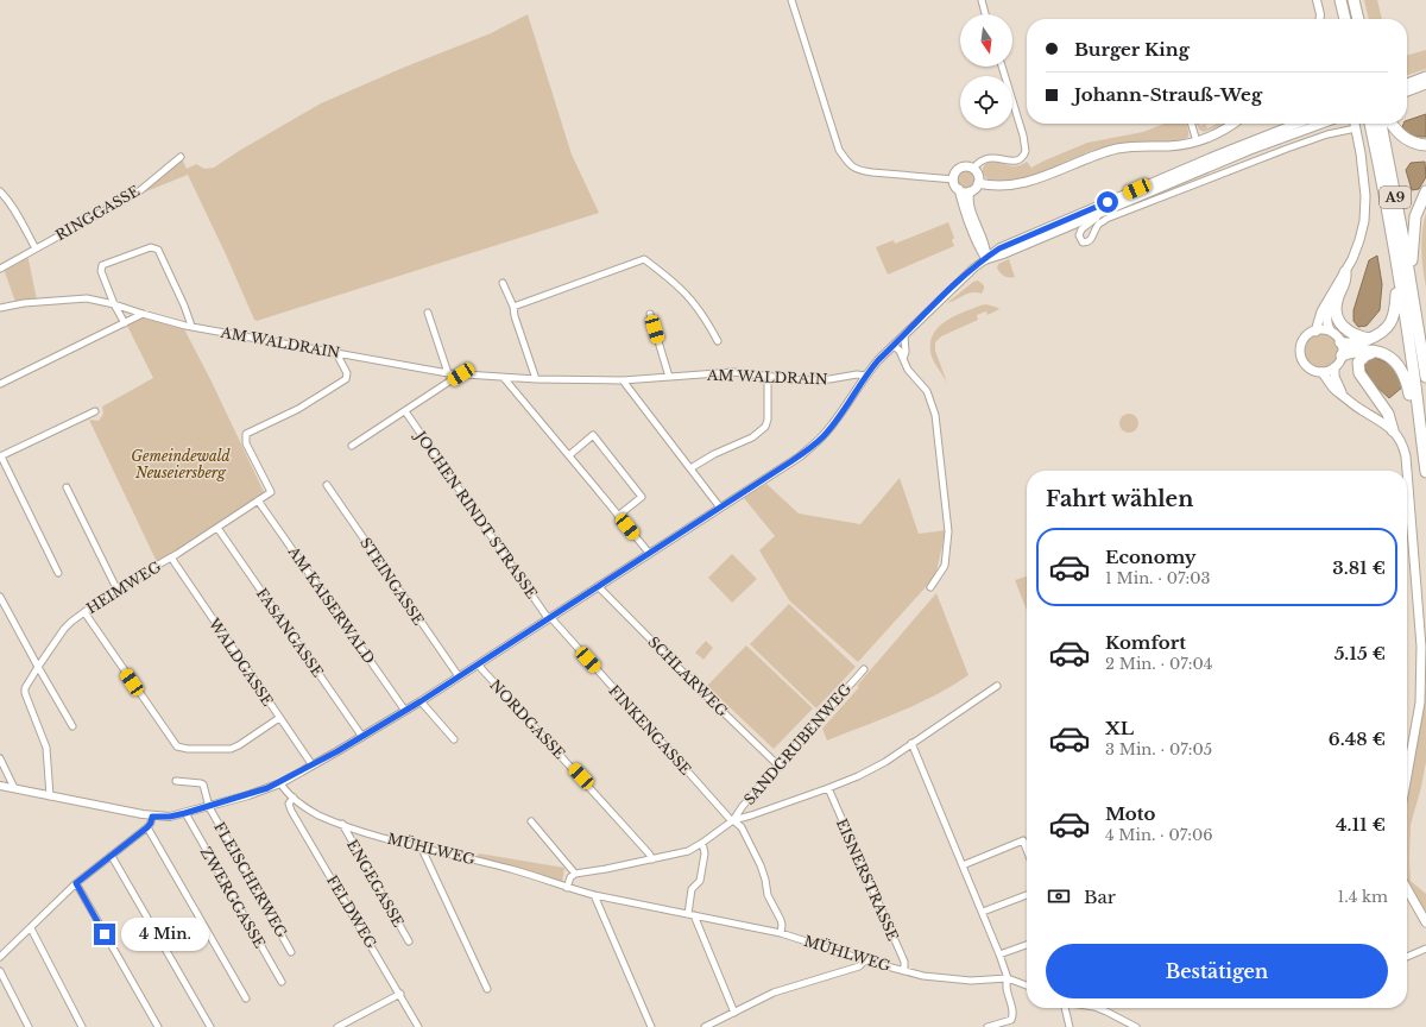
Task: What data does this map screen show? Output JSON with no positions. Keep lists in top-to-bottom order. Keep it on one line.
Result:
{"streets":{"highway":["A9"],"street":["RINGGASSE","AM WALDRAIN","JOCHEN RINDT STRASSE","STEINGASSE","HEIMWEG","AM KAISERWALD","FASANGASSE","WALDGASSE","SCHLARWEG","NORDGASSE","FINKENGASSE","SANDGRUBENWEG","MÜHLWEG","FLEISCHERWEG","EISNERSTRASSE","ENGEGASSE","ZWERGGASSE","FELDWEG"]},"crossings":[["JOCHEN RINDT STRASSE","FINKENGASSE"],["HEIMWEG","AM KAISERWALD"],["HEIMWEG","FASANGASSE"],["HEIMWEG","WALDGASSE"],["SCHLARWEG","SANDGRUBENWEG"],["FINKENGASSE","SANDGRUBENWEG"],["FINKENGASSE","MÜHLWEG"],["MÜHLWEG","EISNERSTRASSE"],["MÜHLWEG","ENGEGASSE"],["MÜHLWEG","FELDWEG"]],"parks":["Gemeindewald Neuseiersberg"],"north":"bottom","page":{"banner":["Burger King","Johann-Strauß-Weg"],"heading":"Fahrt wählen","list":[{"name":"Economy","note":"1 Min. · 07:03","value":"3.81 €"},{"name":"Komfort","note":"2 Min. · 07:04","value":"5.15 €"},{"name":"XL","note":"3 Min. · 07:05","value":"6.48 €"},{"name":"Moto","note":"4 Min. · 07:06","value":"4.11 €"}],"pay":["Bar","1.4 km"],"bubble":"4 Min.","buttons":"Bestätigen"}}
